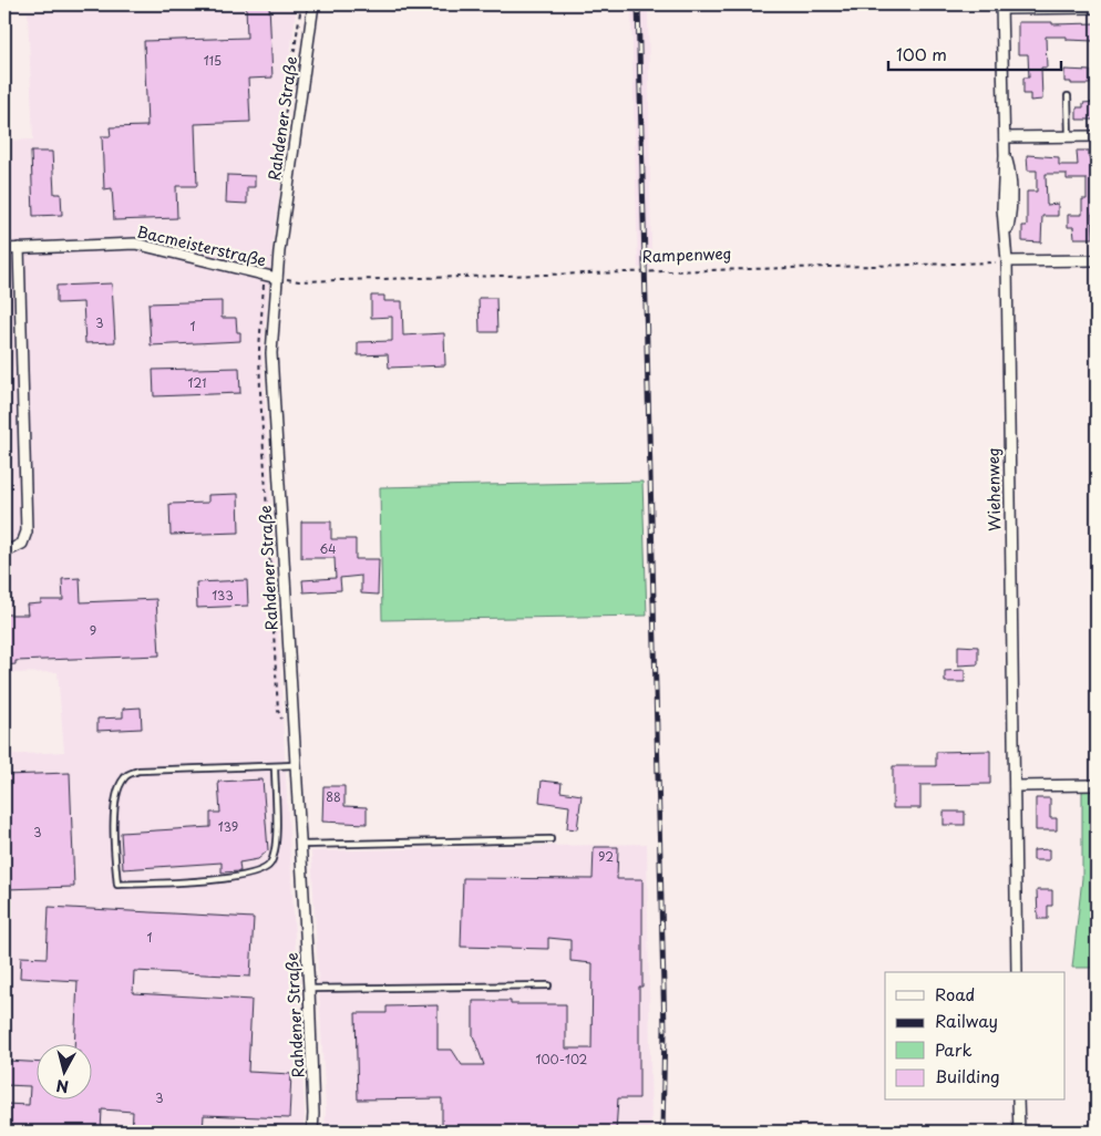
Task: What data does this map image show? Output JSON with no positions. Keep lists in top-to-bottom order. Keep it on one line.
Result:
{"streets":{"street":["Rahdener Straße","Bacmeisterstraße","Wiehenweg"],"path":["Rampenweg"]},"crossings":[["Rahdener Straße","Bacmeisterstraße"],["Rahdener Straße","Rampenweg"],["Bacmeisterstraße","Rampenweg"],["Rampenweg","Wiehenweg"]],"house_numbers":["115","3","1","121","64","133","9","88","139","3","92","1","100-102","3"],"legend":["Road","Railway","Park","Building"],"scale_bar":"100 m","north":"bottom"}
